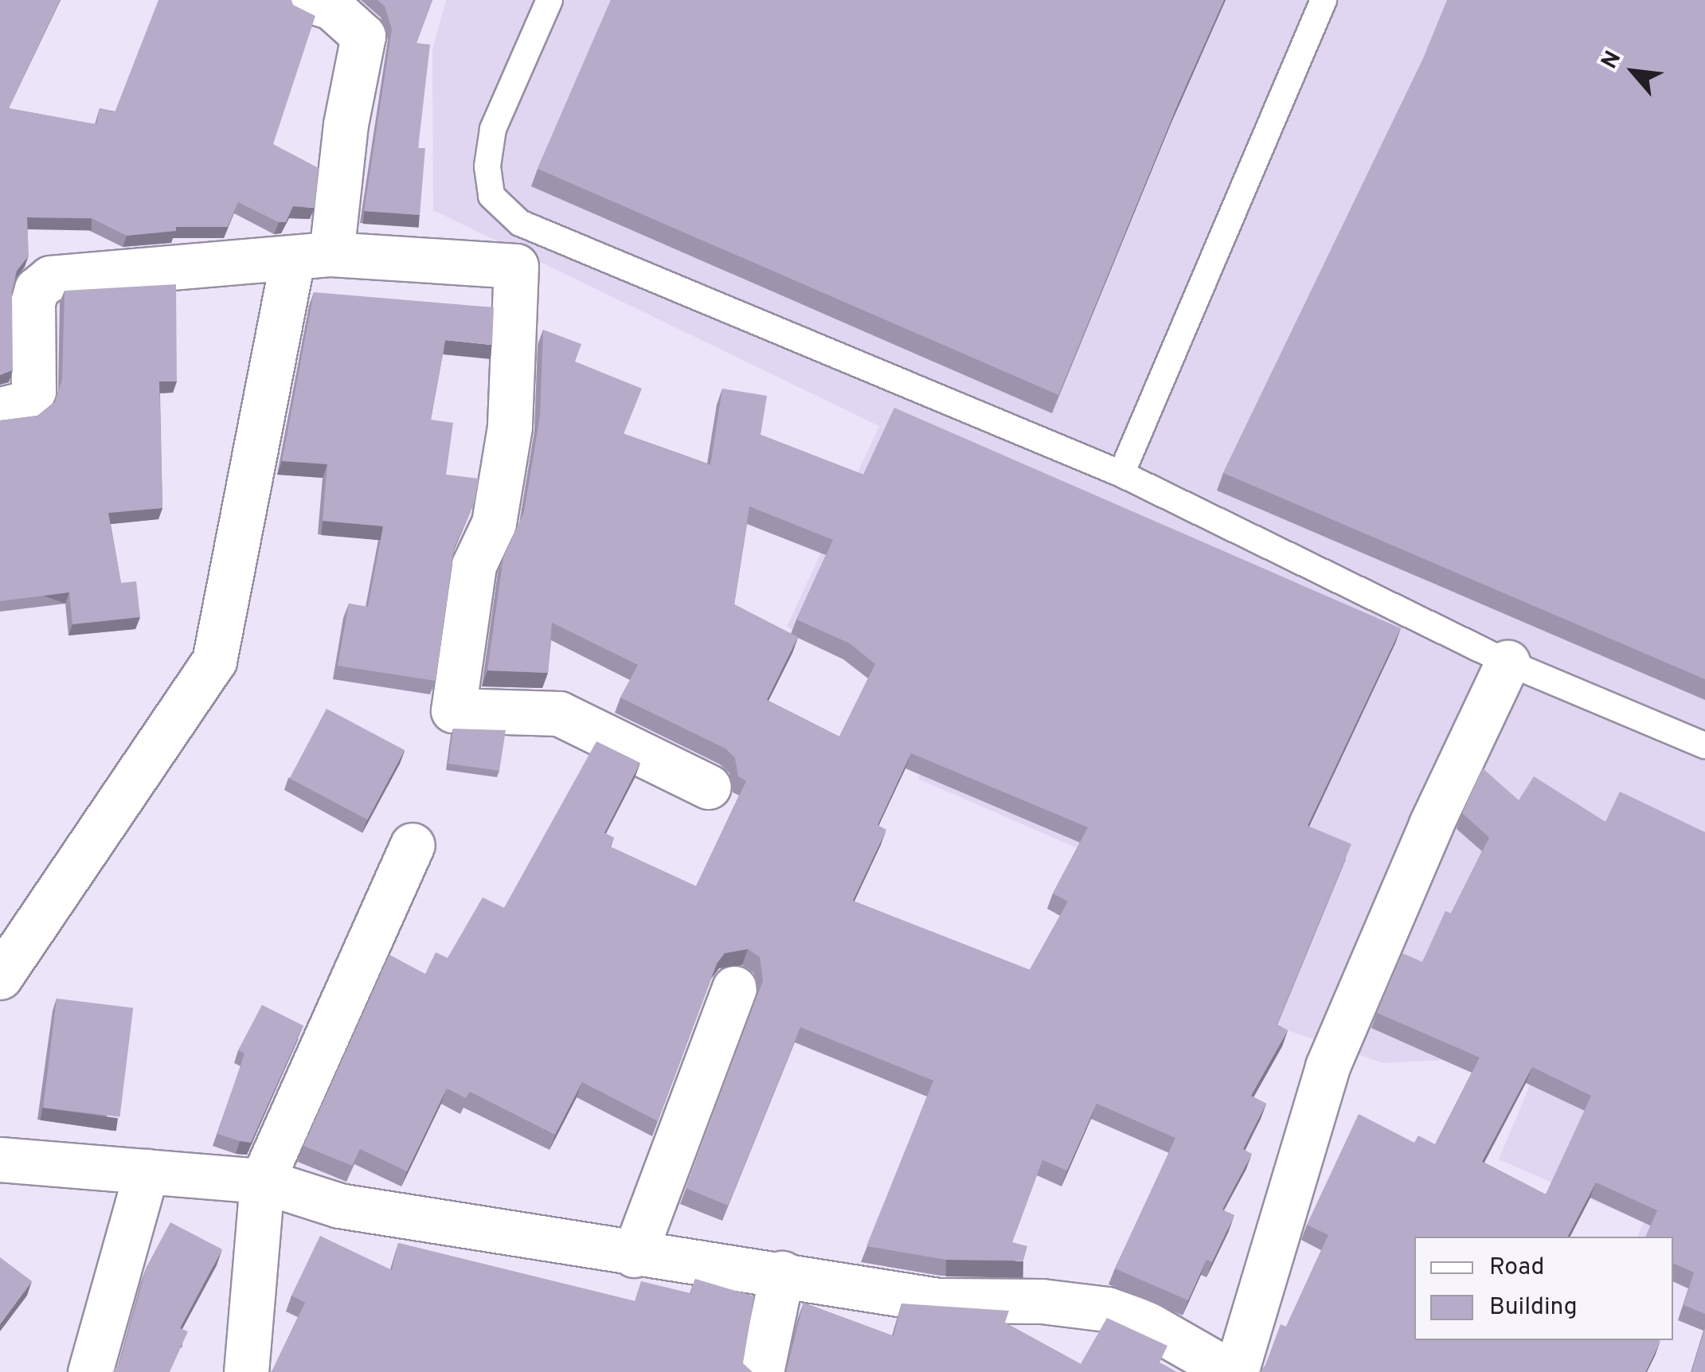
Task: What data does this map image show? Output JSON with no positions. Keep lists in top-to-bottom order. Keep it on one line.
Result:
{"legend":["Road","Building"],"north":"top left"}
